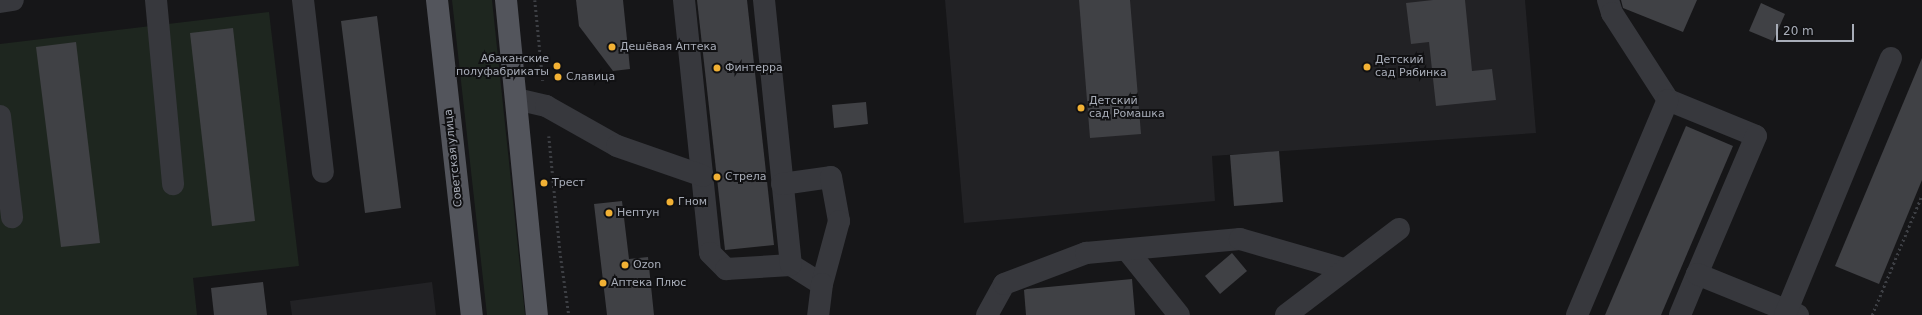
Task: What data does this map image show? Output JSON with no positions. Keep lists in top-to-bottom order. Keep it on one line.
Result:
{"streets":{"main road":["Советская улица"]},"places":["Дешёвая Аптека","Абаканские полуфабрикаты","Детский сад Рябинка","Финтерра","Славица","Детский сад Ромашка","Стрела","Трест","Гном","Нептун","Ozon","Аптека Плюс"],"scale_bar":"20 m"}
